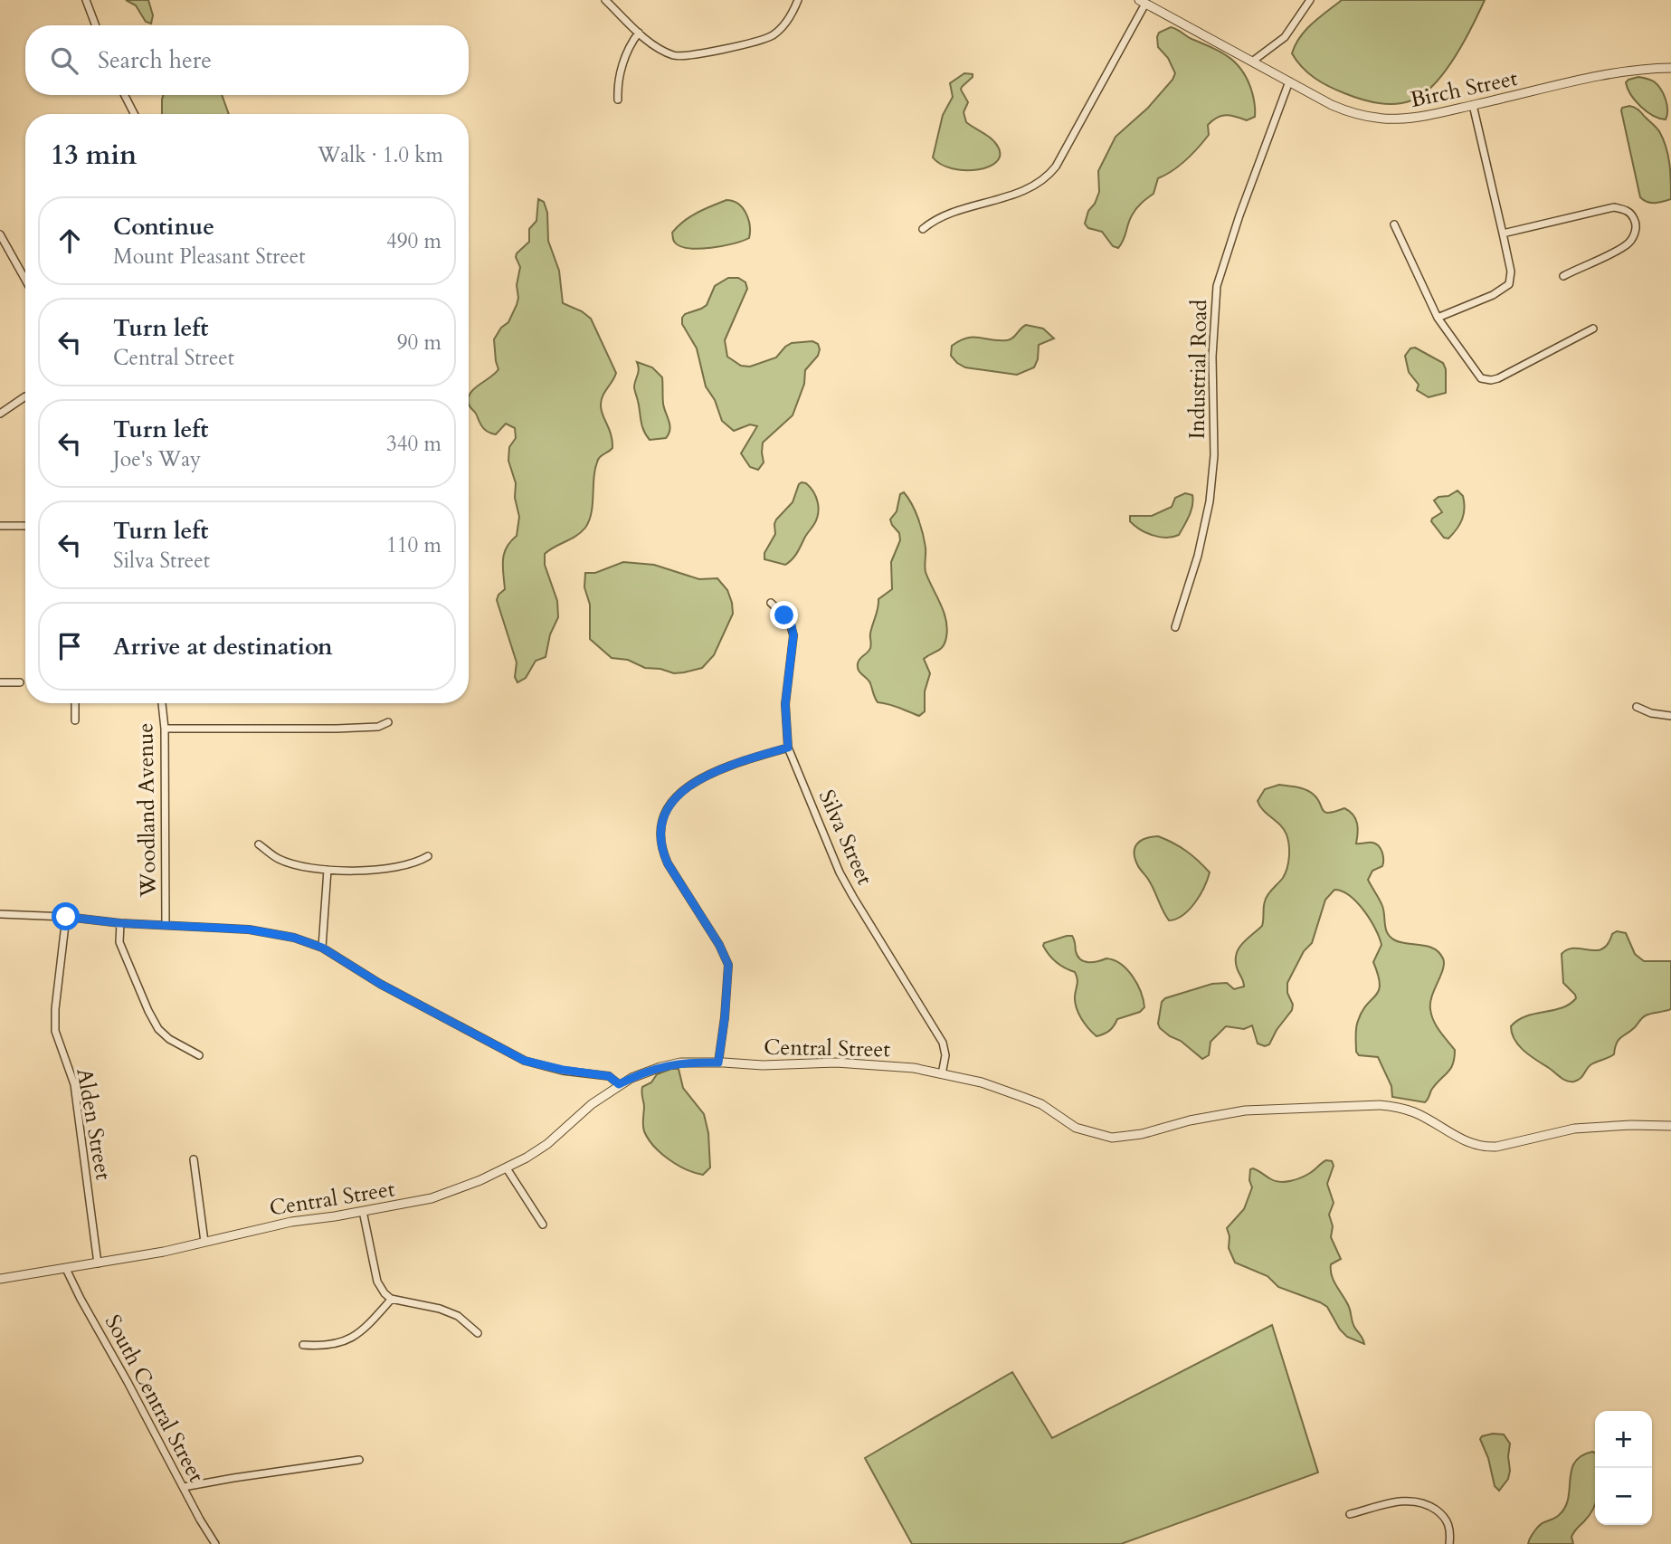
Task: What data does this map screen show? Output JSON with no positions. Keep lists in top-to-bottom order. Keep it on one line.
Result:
{"streets":{"street":["Birch Street","Industrial Road","Woodland Avenue","Silva Street","Central Street","Alden Street","South Central Street"]},"crossings":[["Birch Street","Industrial Road"],["Silva Street","Central Street"],["Central Street","Alden Street"],["Central Street","South Central Street"]],"page":{"search":"Search here","heading":["13 min","Walk · 1.0 km"],"list":[["Continue","Mount Pleasant Street","490 m"],["Turn left","Central Street","90 m"],["Turn left","Joe's Way","340 m"],["Turn left","Silva Street","110 m"],"Arrive at destination"],"map_buttons":["+","−"]}}
